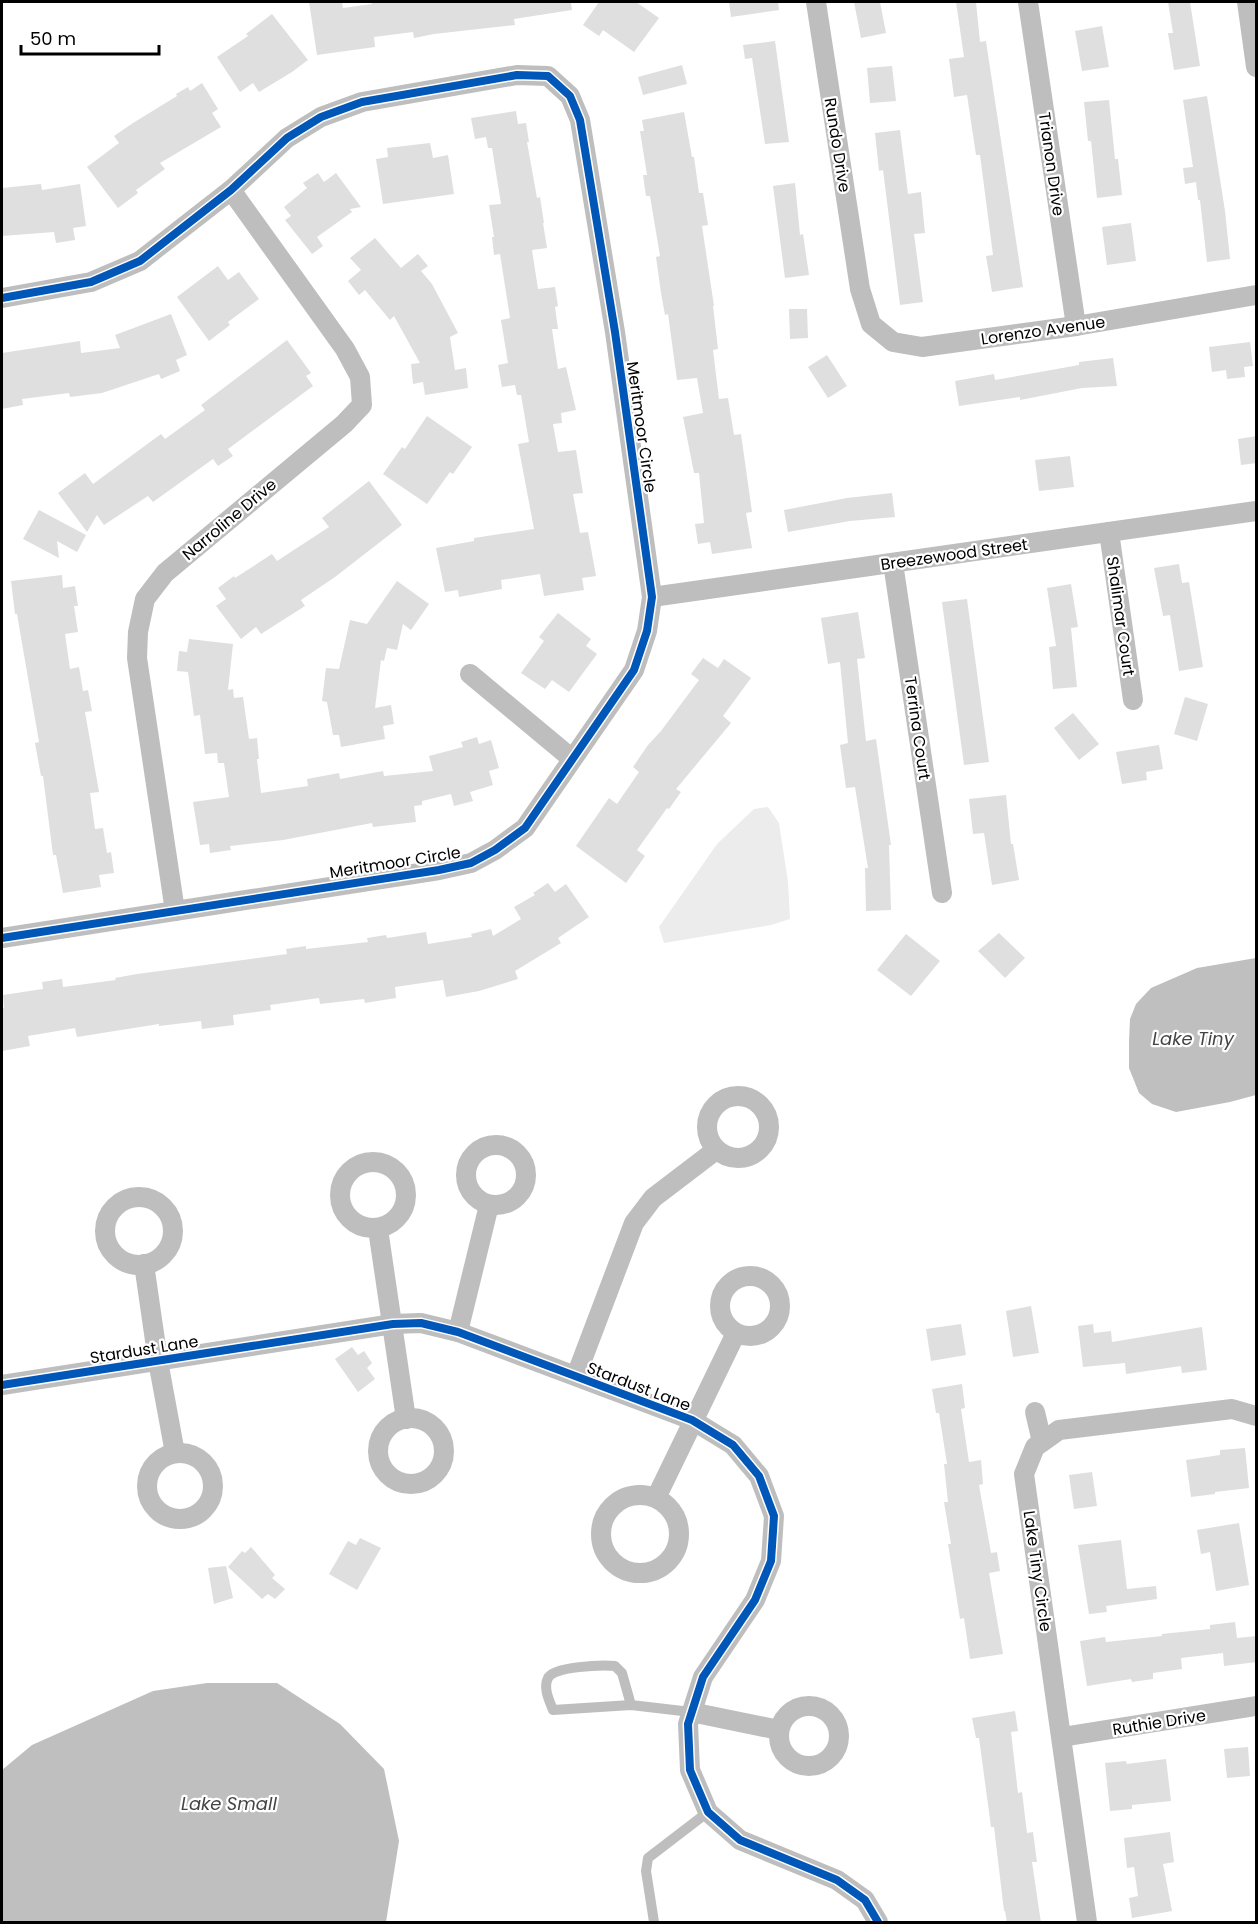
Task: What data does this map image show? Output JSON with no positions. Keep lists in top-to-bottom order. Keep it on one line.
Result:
{"streets":{"street":["Rundo Drive","Trianon Drive","Lorenzo Avenue","Meritmoor Circle","Narroline Drive","Breezewood Street","Shalimar Court","Terrina Court","Stardust Lane","Lake Tiny Circle","Ruthie Drive"]},"crossings":[["Rundo Drive","Lorenzo Avenue"],["Trianon Drive","Lorenzo Avenue"],["Meritmoor Circle","Narroline Drive"],["Meritmoor Circle","Breezewood Street"],["Breezewood Street","Shalimar Court"],["Breezewood Street","Terrina Court"],["Lake Tiny Circle","Ruthie Drive"]],"water":["Lake Tiny","Lake Small"],"scale_bar":"50 m"}
